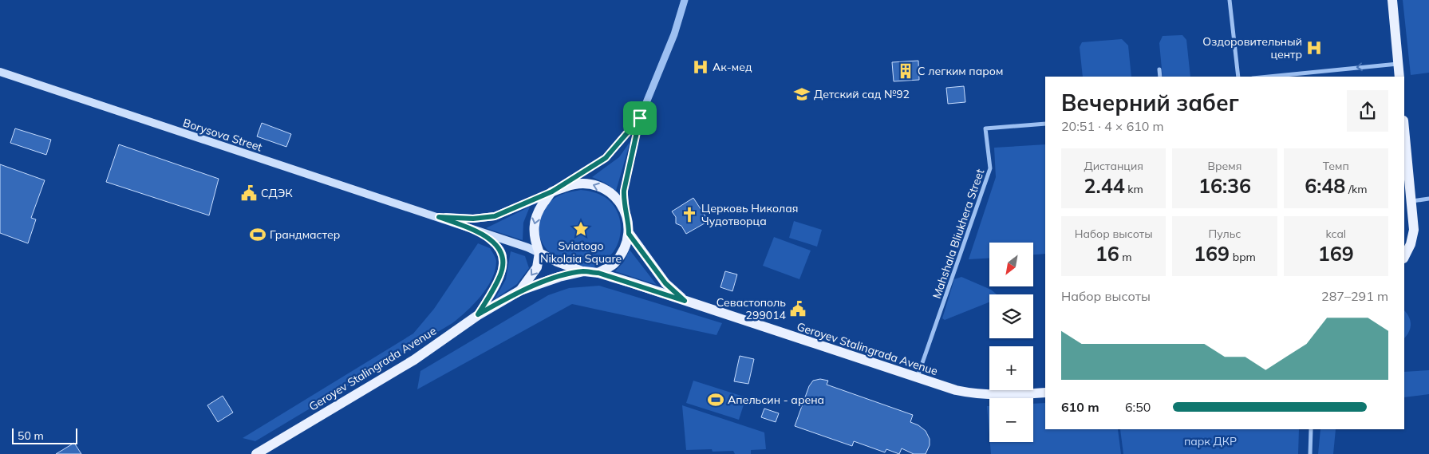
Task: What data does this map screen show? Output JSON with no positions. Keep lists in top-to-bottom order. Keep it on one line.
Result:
{"streets":{"main road":["Borysova Street","Geroyev Stalingrada Avenue"],"street":["Mahshala Bliukhera Street"]},"crossings":[["Borysova Street","Geroyev Stalingrada Avenue"],["Mahshala Bliukhera Street","Geroyev Stalingrada Avenue"]],"parks":["парк ДКР"],"places":{"hospital":["Оздоровительный центр","Ак-мед"],"building":["С легким паром"],"school or university":["Детский сад №92"],"public building":["СДЭК","Севастополь 299014"],"church":["Церковь Николая Чудотворца"],"place":["Sviatogo Nikolaia Square"],"sports":["Грандмастер","Апельсин - арена"]},"scale_bar":"50 m","north":"bottom left","page":{"heading":["Вечерний забег","20:51 · 4 × 610 m"],"stats":[["Дистанция","2.44 km"],["Время","16:36"],["Темп","6:48 /km"],["Набор высоты","16 m"],["Пульс","169 bpm"],["kcal","169"]],"map_buttons":["+","−"],"chart":["Набор высоты","287–291 m"],"list":[{"name":"610 m","note":"6:50"}],"scale":"50 m"}}
